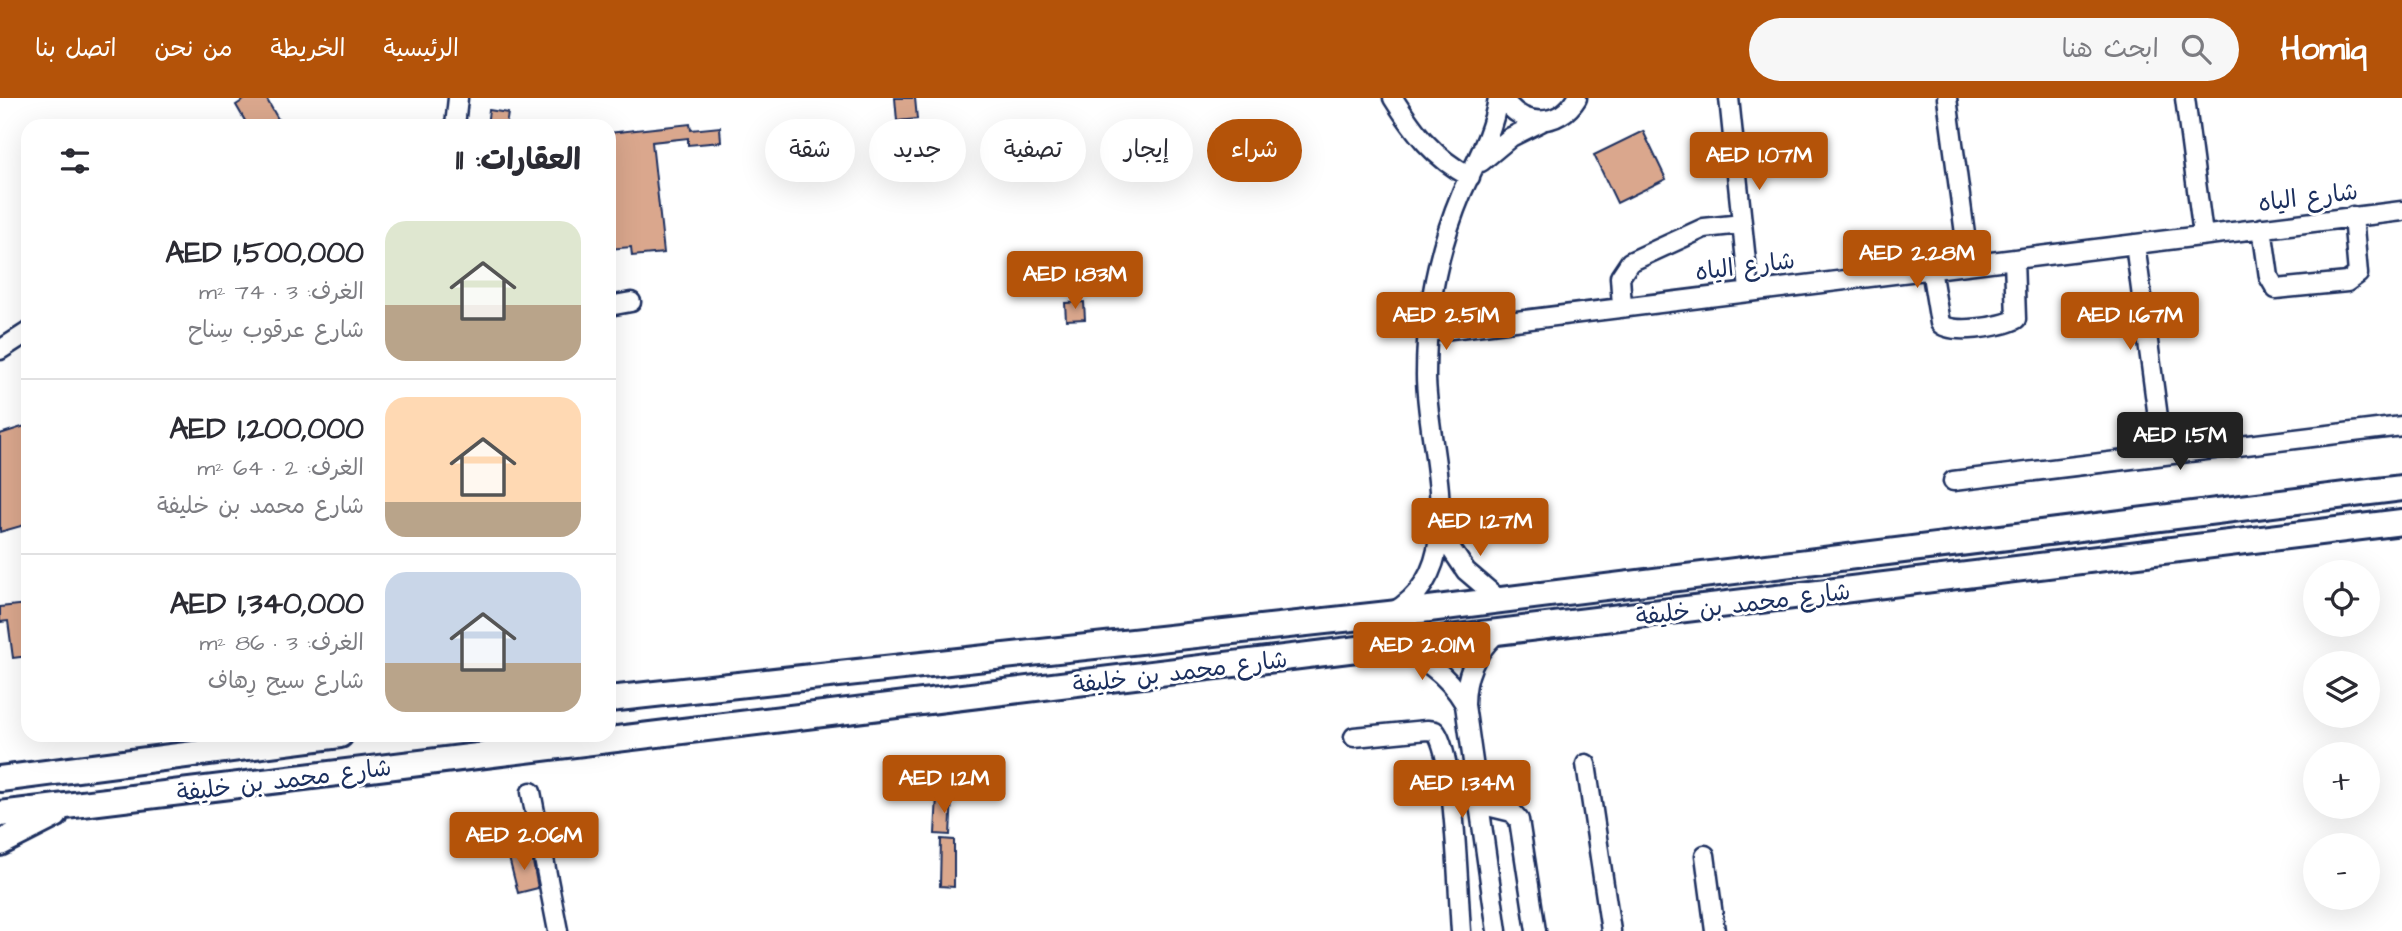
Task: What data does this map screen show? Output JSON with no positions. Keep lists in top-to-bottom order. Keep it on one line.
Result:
{"streets":{"highway":["شارع محمد بن خليفة"],"street":["شارع الياه"]},"page":{"header":"Homiq","search":"ابحث هنا","nav":["الرئيسية","الخريطة","من نحن","اتصل بنا"],"chip":["شراء","إيجار","تصفية","جديد","شقة"],"heading":"العقارات: 11","price":["AED 1.07M","AED 2.28M","AED 1.83M","AED 2.51M","AED 1.67M","AED 1.5M","AED 1.27M","AED 2.01M","AED 1.2M","AED 1.34M","AED 2.06M"],"list":[{"name":"AED 1,500,000","note":"الغرف: 3 · 74 m² · شارع عرقوب سِناح"},{"name":"AED 1,200,000","note":"الغرف: 2 · 64 m² · شارع محمد بن خليفة"},{"name":"AED 1,340,000","note":"الغرف: 3 · 86 m² · شارع سيح رِهاف"}],"map_buttons":["+","−"]}}
